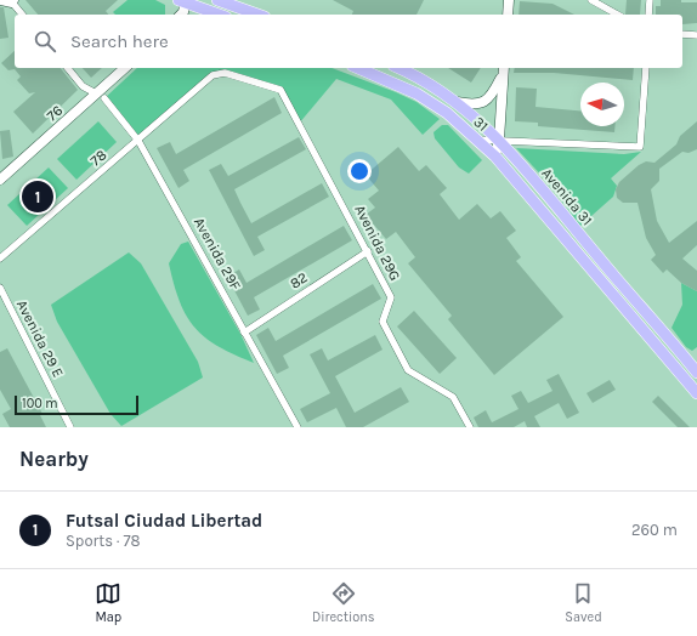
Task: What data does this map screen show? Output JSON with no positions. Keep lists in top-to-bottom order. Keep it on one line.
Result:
{"streets":{"main road":["31","Avenida 31"],"street":["76","78","Avenida 29G","Avenida 29F","82","Avenida 29 E"]},"crossings":[["76","Avenida 29F"],["31","Avenida 31"],["78","Avenida 29G"],["78","Avenida 29F"],["Avenida 29G","82"],["Avenida 29F","82"]],"scale_bar":"100 m","north":"left","page":{"search":"Search here","pins":"1","scale":"100 m","heading":"Nearby","list":[{"mark":"1","name":"Futsal Ciudad Libertad","note":"Sports · 78","value":"260 m"}],"nav":["Map","Directions","Saved"]}}
